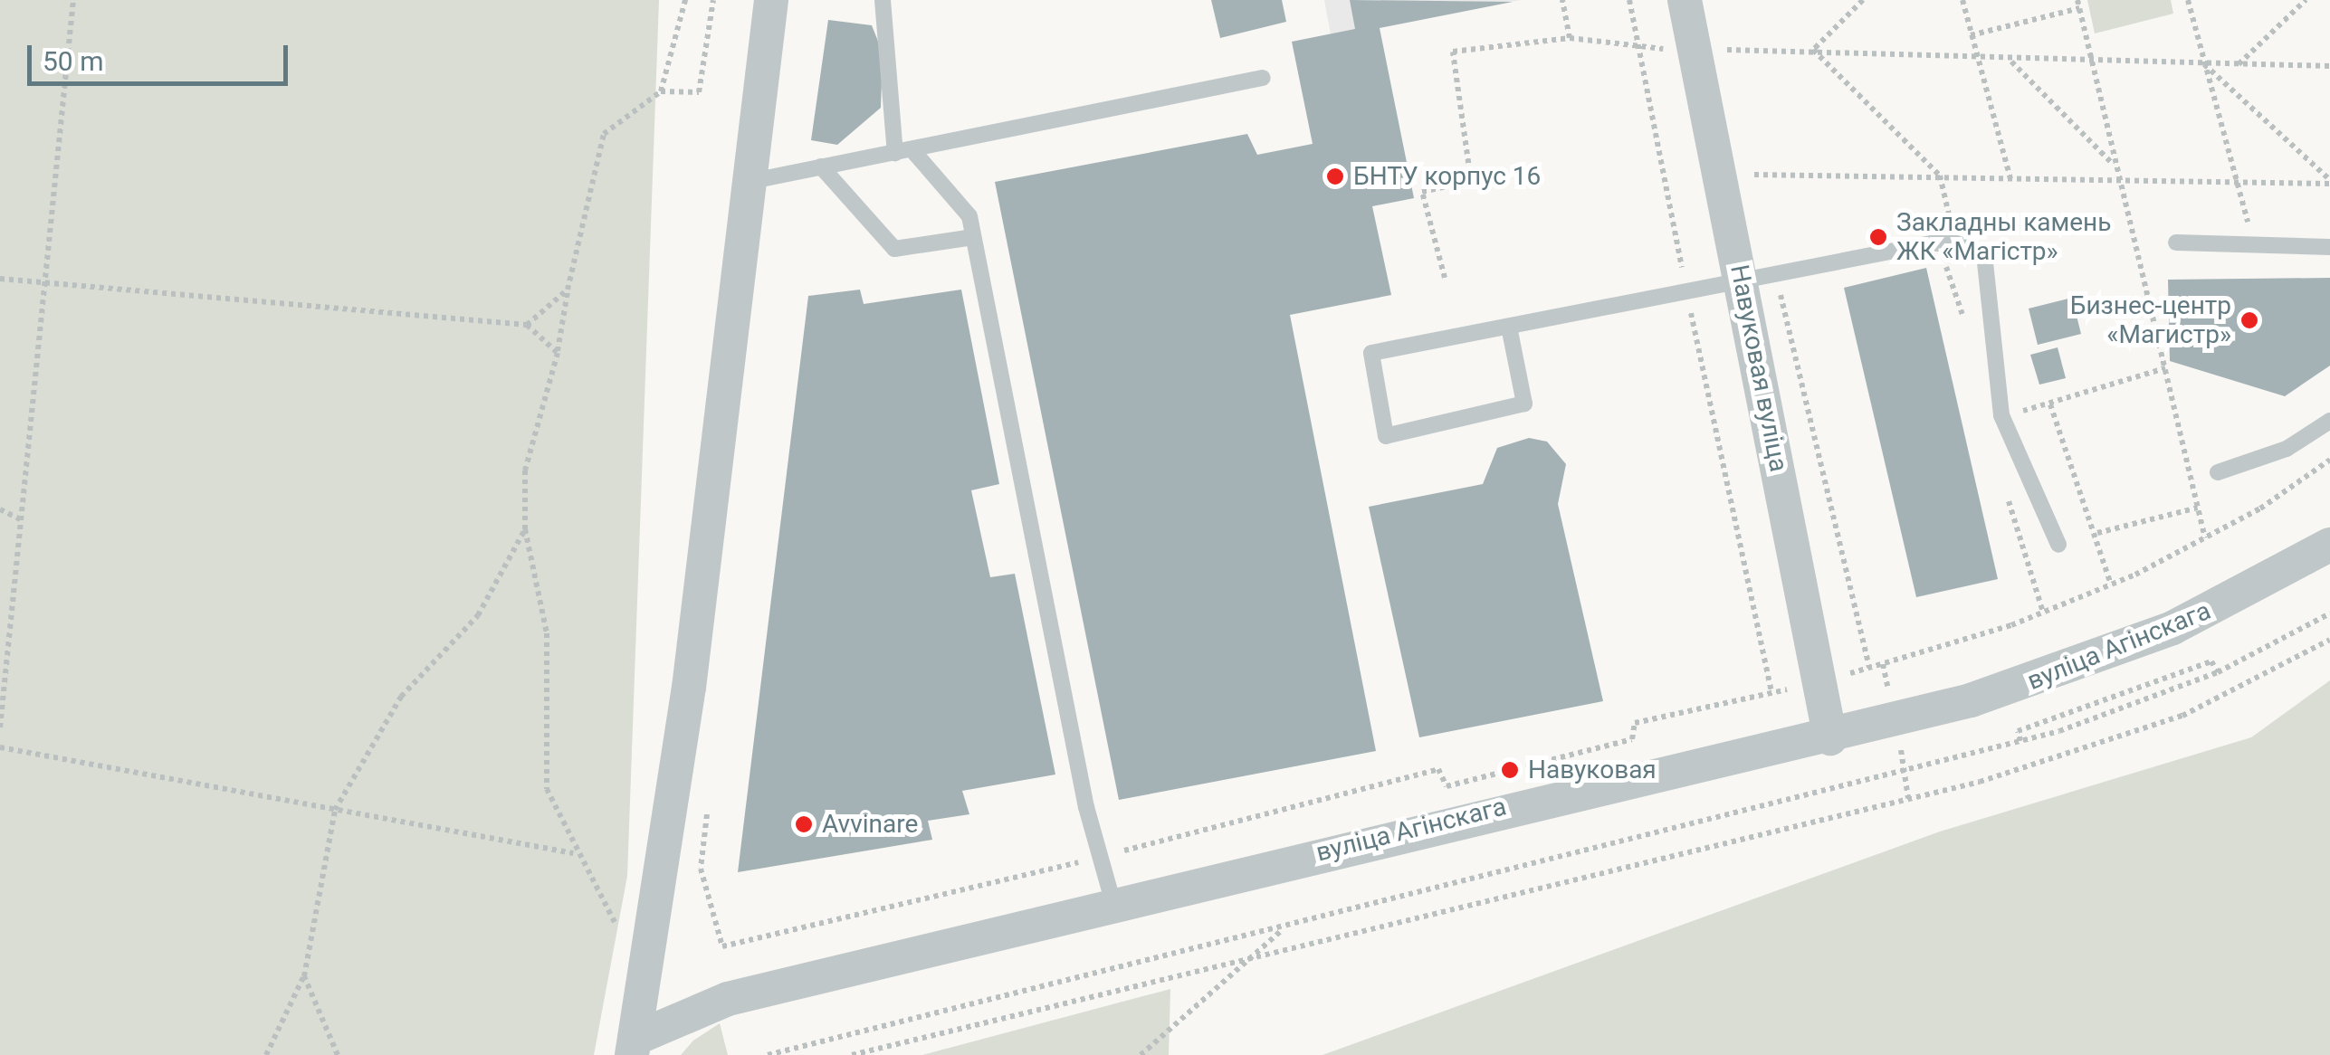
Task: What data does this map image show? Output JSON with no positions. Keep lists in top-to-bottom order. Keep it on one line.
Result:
{"streets":{"street":["Навуковая вуліца","вуліца Агінскага"]},"crossings":[["Навуковая вуліца","вуліца Агінскага"]],"places":["БНТУ корпус 16","Закладны камень ЖК «Магістр»","Бизнес-центр «Магистр»","Навуковая","Avvinare"],"scale_bar":"50 m"}
